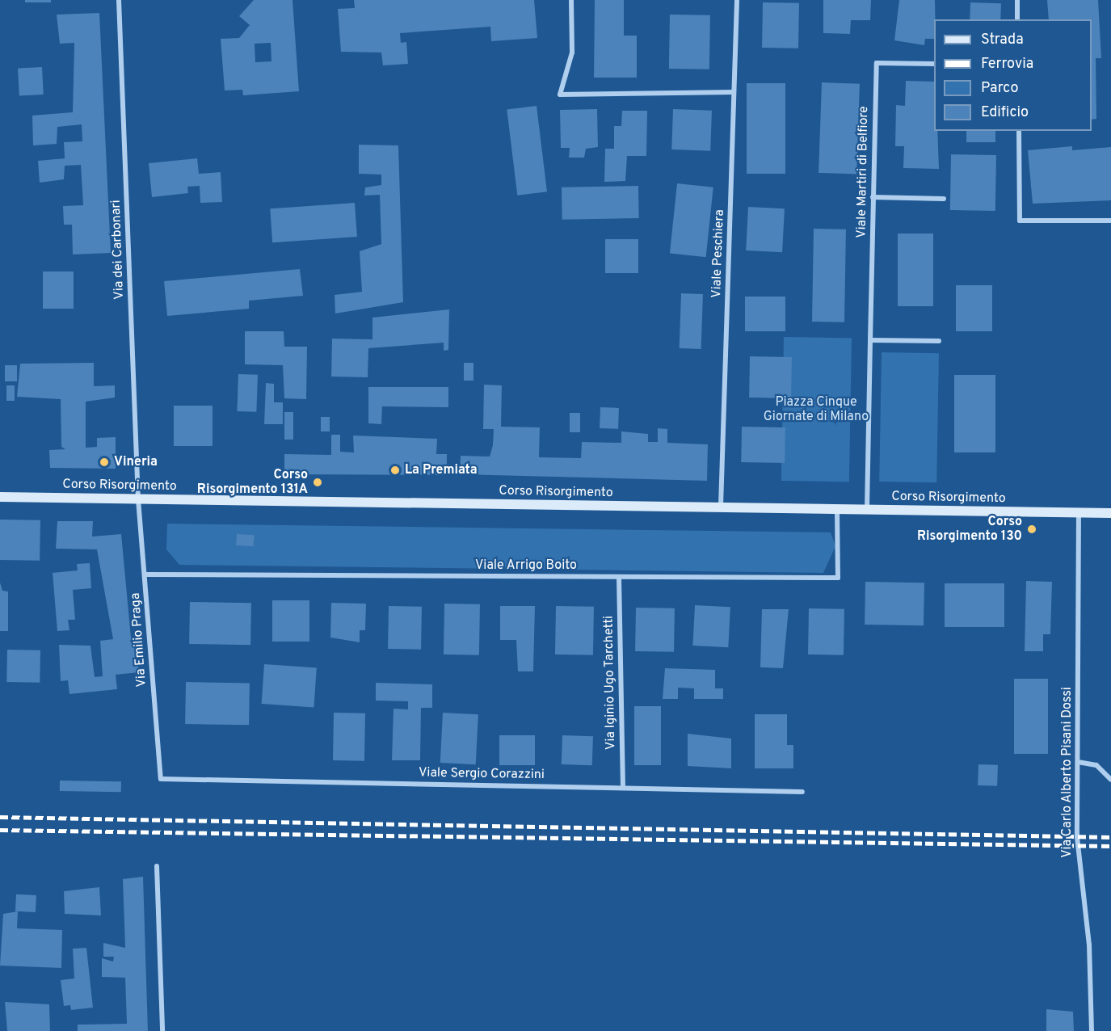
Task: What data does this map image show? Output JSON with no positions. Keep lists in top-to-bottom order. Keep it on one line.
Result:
{"streets":{"main road":["Corso Risorgimento"],"street":["Viale Martiri di Belfiore","Via dei Carbonari","Viale Peschiera","Viale Arrigo Boito","Via Emilio Praga","Via Iginio Ugo Tarchetti","Via Carlo Alberto Pisani Dossi","Viale Sergio Corazzini"]},"crossings":[["Via dei Carbonari","Corso Risorgimento"],["Via dei Carbonari","Via Emilio Praga"],["Viale Peschiera","Corso Risorgimento"],["Corso Risorgimento","Viale Arrigo Boito"],["Corso Risorgimento","Via Emilio Praga"],["Corso Risorgimento","Via Carlo Alberto Pisani Dossi"],["Viale Arrigo Boito","Via Emilio Praga"],["Viale Arrigo Boito","Via Iginio Ugo Tarchetti"],["Via Emilio Praga","Viale Sergio Corazzini"],["Via Iginio Ugo Tarchetti","Viale Sergio Corazzini"]],"parks":["Piazza Cinque Giornate di Milano"],"places":["Vineria","La Premiata","Corso Risorgimento 131A","Corso Risorgimento 130"],"legend":["Strada","Ferrovia","Parco","Edificio"]}
